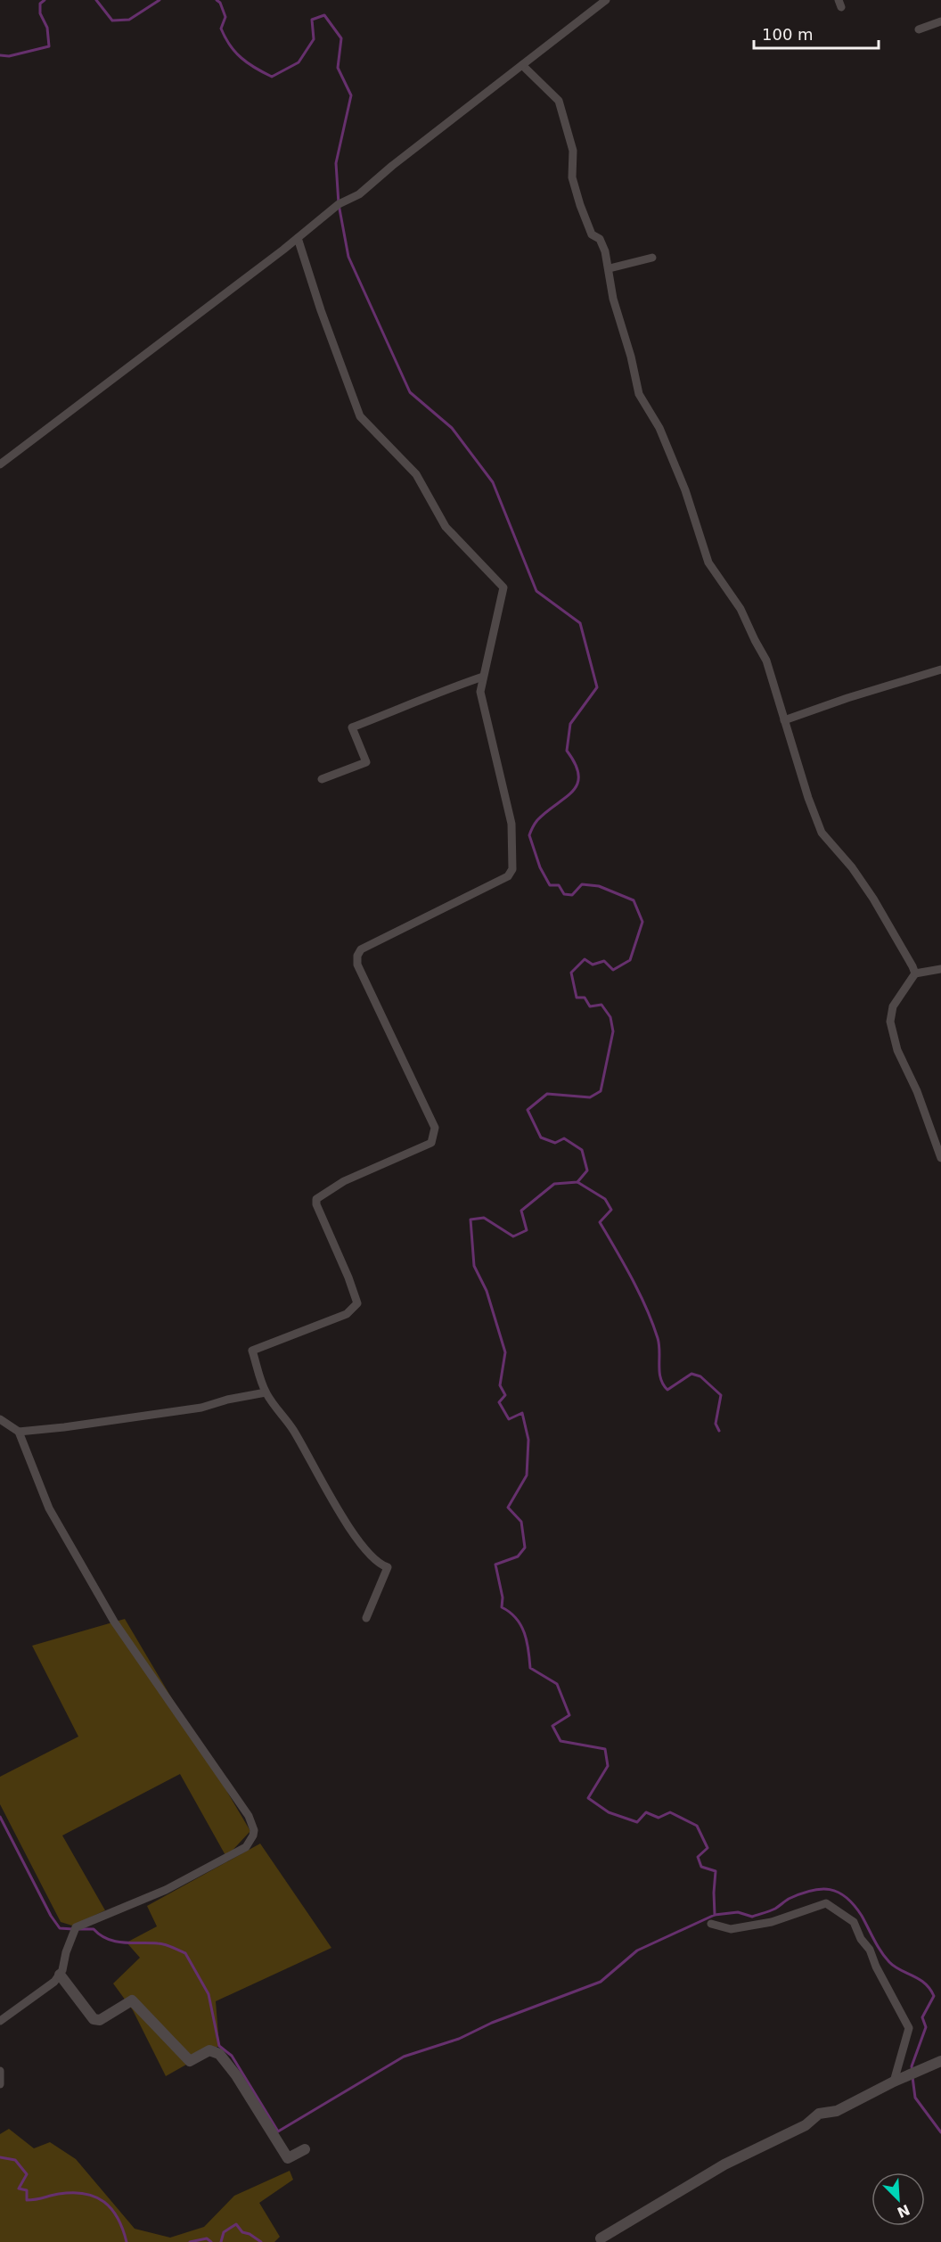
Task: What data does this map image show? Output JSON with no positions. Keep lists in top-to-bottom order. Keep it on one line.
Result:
{"scale_bar":"100 m","north":"bottom right"}
